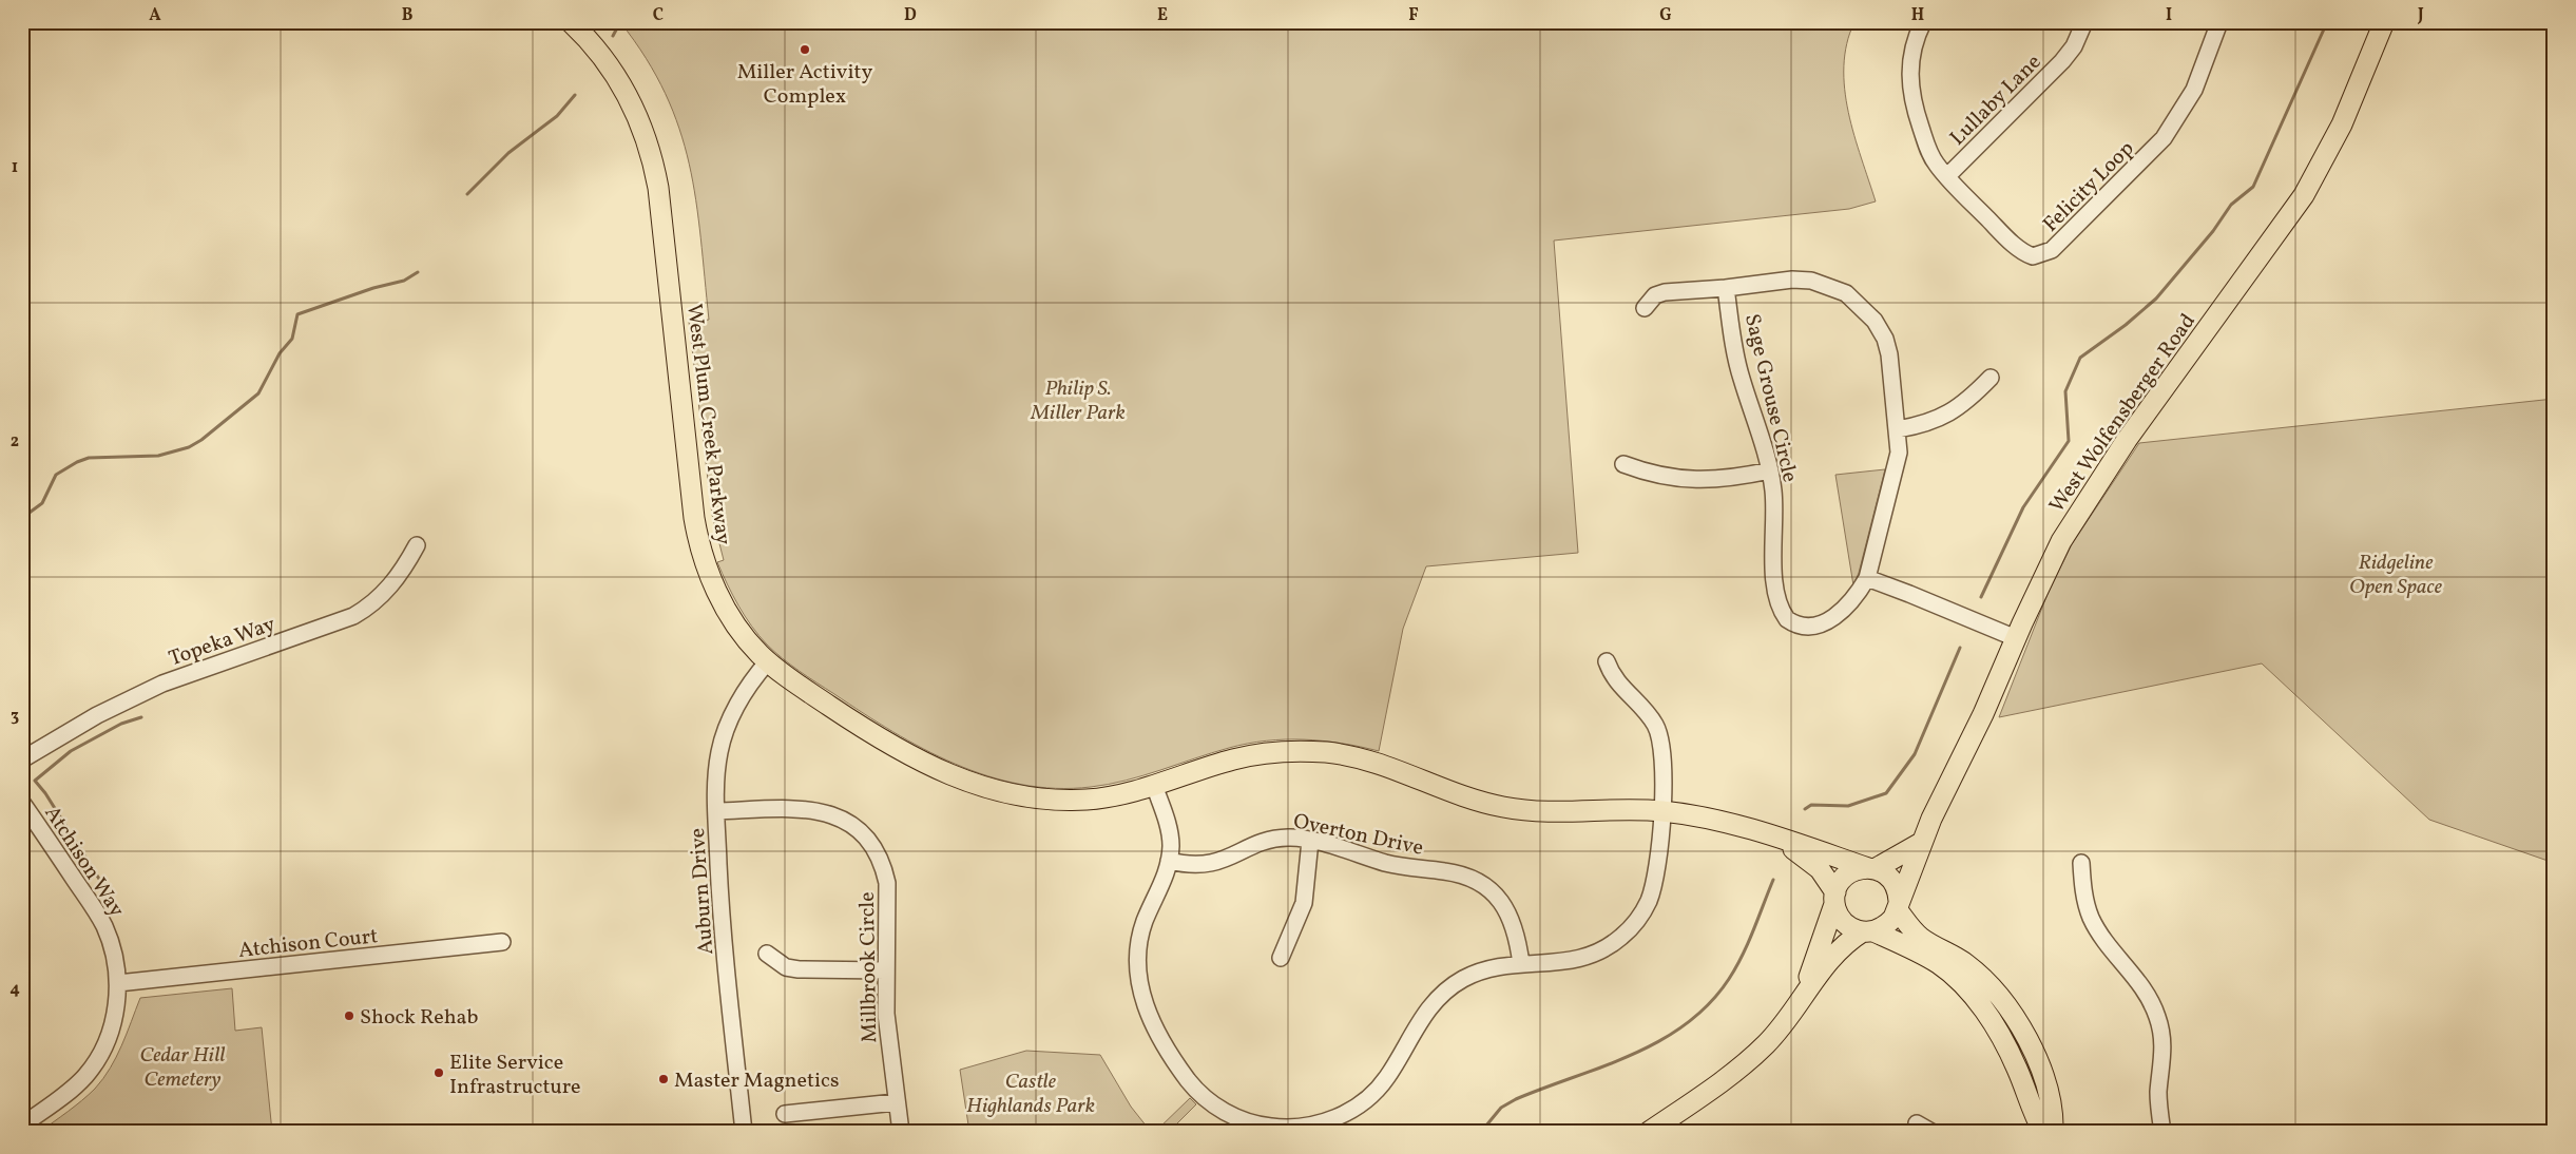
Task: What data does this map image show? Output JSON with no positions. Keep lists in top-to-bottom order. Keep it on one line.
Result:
{"streets":{"main road":["West Wolfensberger Road","West Plum Creek Parkway"],"street":["Lullaby Lane","Felicity Loop","Sage Grouse Circle","Topeka Way","Overton Drive","Atchison Way","Auburn Drive","Atchison Court","Millbrook Circle"]},"crossings":[["Lullaby Lane","Felicity Loop"],["West Wolfensberger Road","West Plum Creek Parkway"],["West Plum Creek Parkway","Auburn Drive"],["Atchison Way","Atchison Court"],["Auburn Drive","Millbrook Circle"]],"parks":["Philip S. Miller Park","Ridgeline Open Space","Cedar Hill Cemetery","Castle Highlands Park"],"places":["Miller Activity Complex","Shock Rehab","Elite Service Infrastructure","Master Magnetics"],"grid":{"columns":["A","B","C","D","E","F","G","H","I","J"],"rows":["1","2","3","4"]}}
